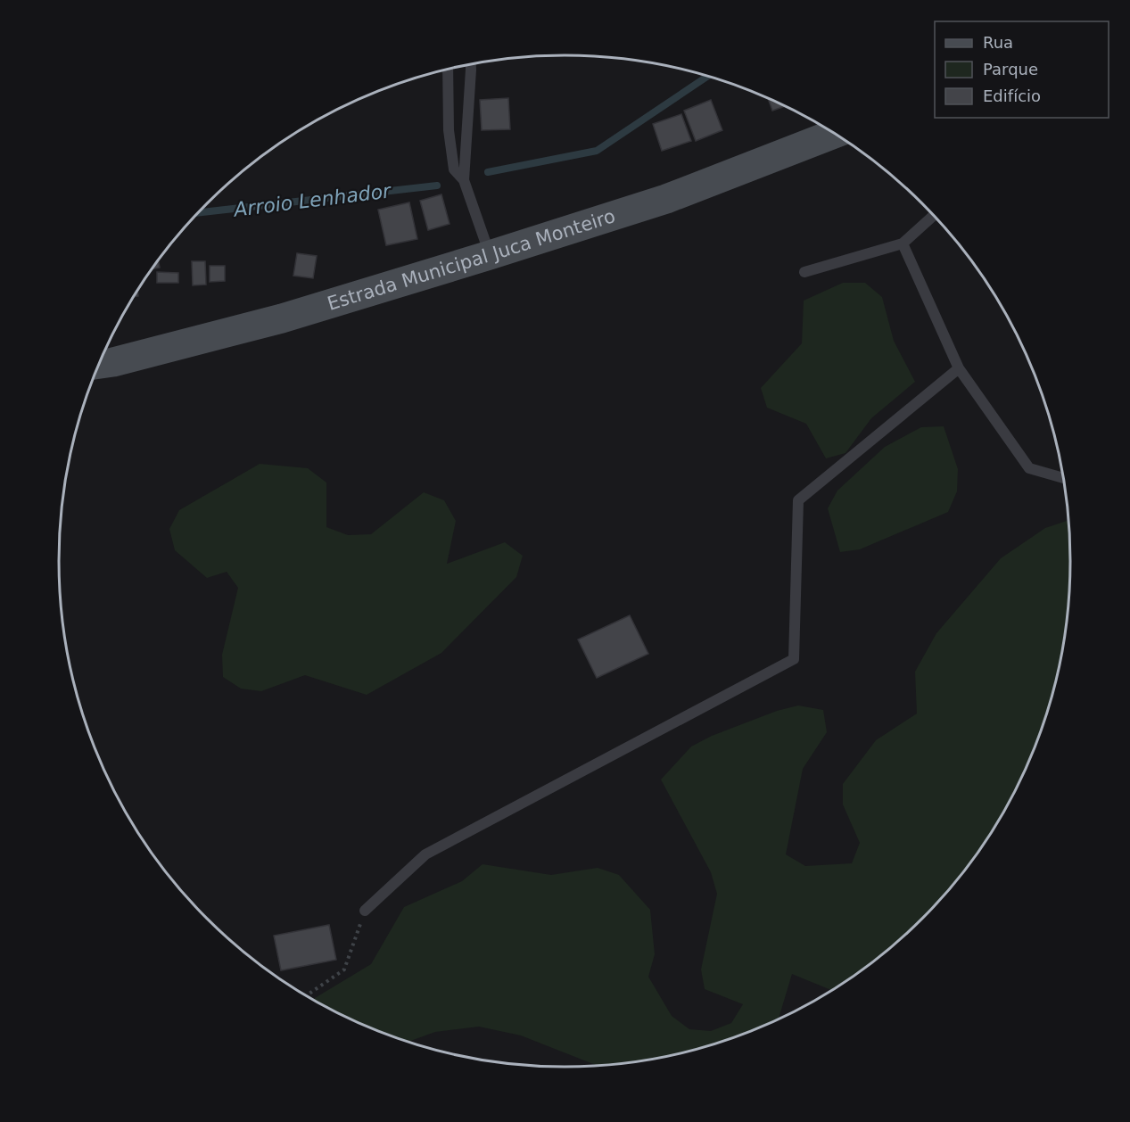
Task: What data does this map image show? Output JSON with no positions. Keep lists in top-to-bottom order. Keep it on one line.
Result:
{"streets":{"street":["Estrada Municipal Juca Monteiro"]},"water":["Arroio Lenhador"],"legend":["Rua","Parque","Edifício"]}
